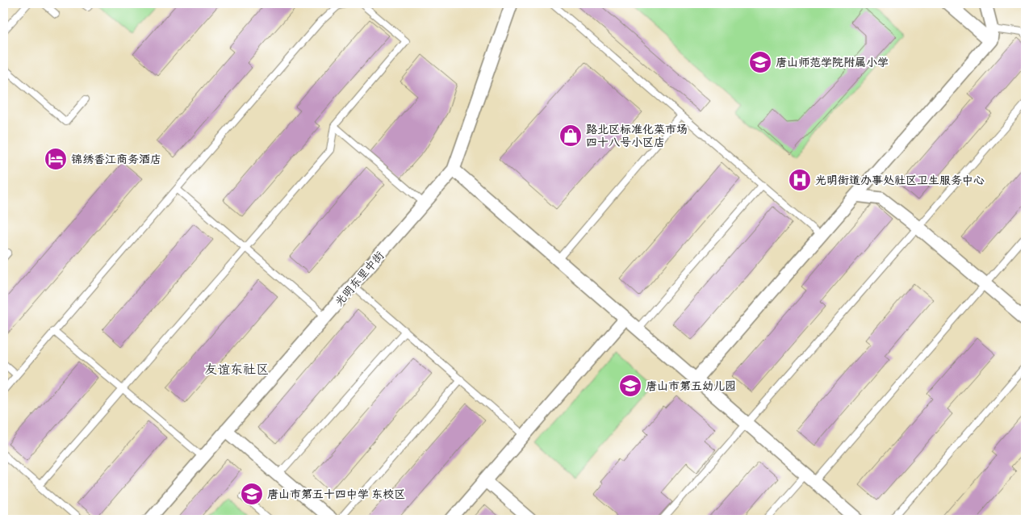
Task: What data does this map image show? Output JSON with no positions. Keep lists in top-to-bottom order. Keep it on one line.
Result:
{"streets":{"street":["光明东里中街"]},"districts":["友谊东社区"],"places":{"school or university":["唐山师范学院附属小学","唐山市第五幼儿园","唐山市第五十四中学 东校区"],"shop":["路北区标准化菜市场 四十八号小区店"],"hotel":["锦绣香江商务酒店"],"hospital":["光明街道办事处社区卫生服务中心"]}}
